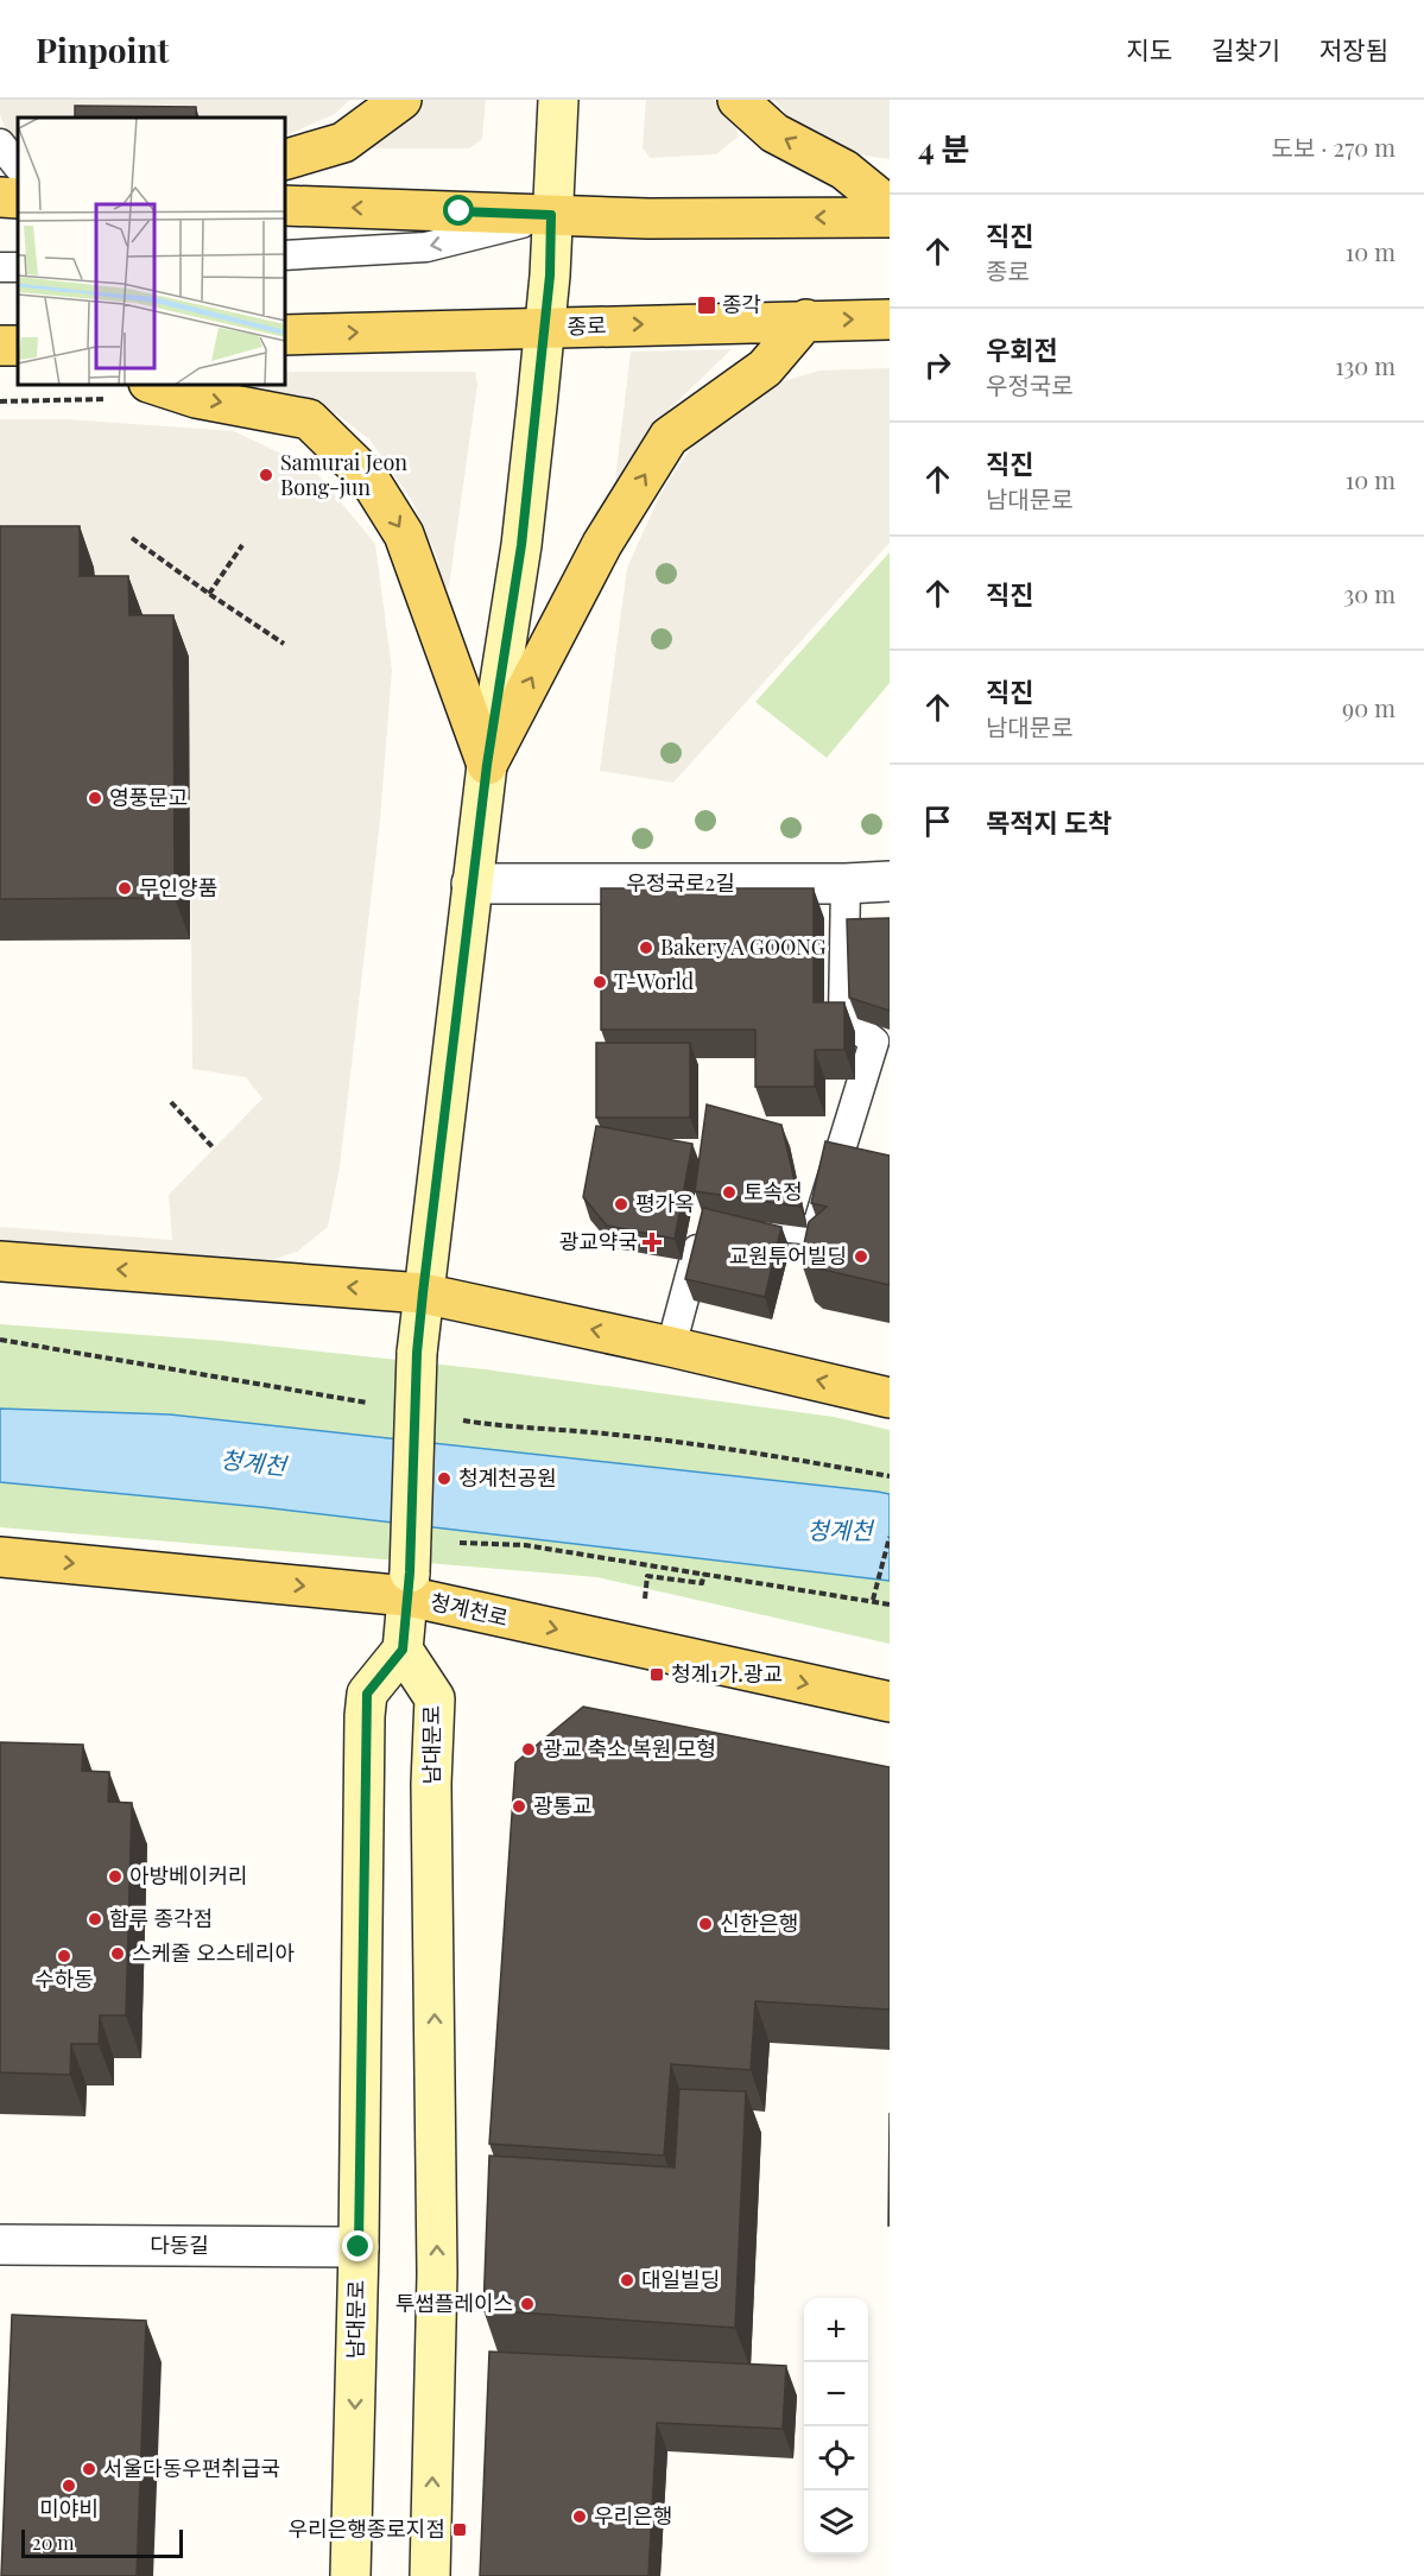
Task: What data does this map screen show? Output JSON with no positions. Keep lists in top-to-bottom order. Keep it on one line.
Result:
{"streets":{"main road":["종로","청계천로","남대문로"],"street":["우정국로2길","다동길"]},"crossings":[["남대문로","다동길"]],"water":["청계천"],"places":{"transit":["종각","청계1가.광교","우리은행종로지점"],"other":["Samurai Jeon Bong-jun","영풍문고","무인양품","Bakery A GOONG","T-World","토속정","평가옥","교원투어빌딩","청계천공원","광교 축소 복원 모형","광통교","아방베이커리","함루 종각점","신한은행","스케줄 오스테리아","수하동","대일빌딩","투썸플레이스","서울다동우편취급국","미야비","우리은행"],"health":["광교약국"]},"scale_bar":"20 m","page":{"header":"Pinpoint","nav":["지도","길찾기","저장됨"],"heading":["4 분","도보 · 270 m"],"list":[["직진","종로","10 m"],["우회전","우정국로","130 m"],["직진","남대문로","10 m"],["직진","30 m"],["직진","남대문로","90 m"],"목적지 도착"],"map_buttons":["+","−"],"scale":"20 m"}}
